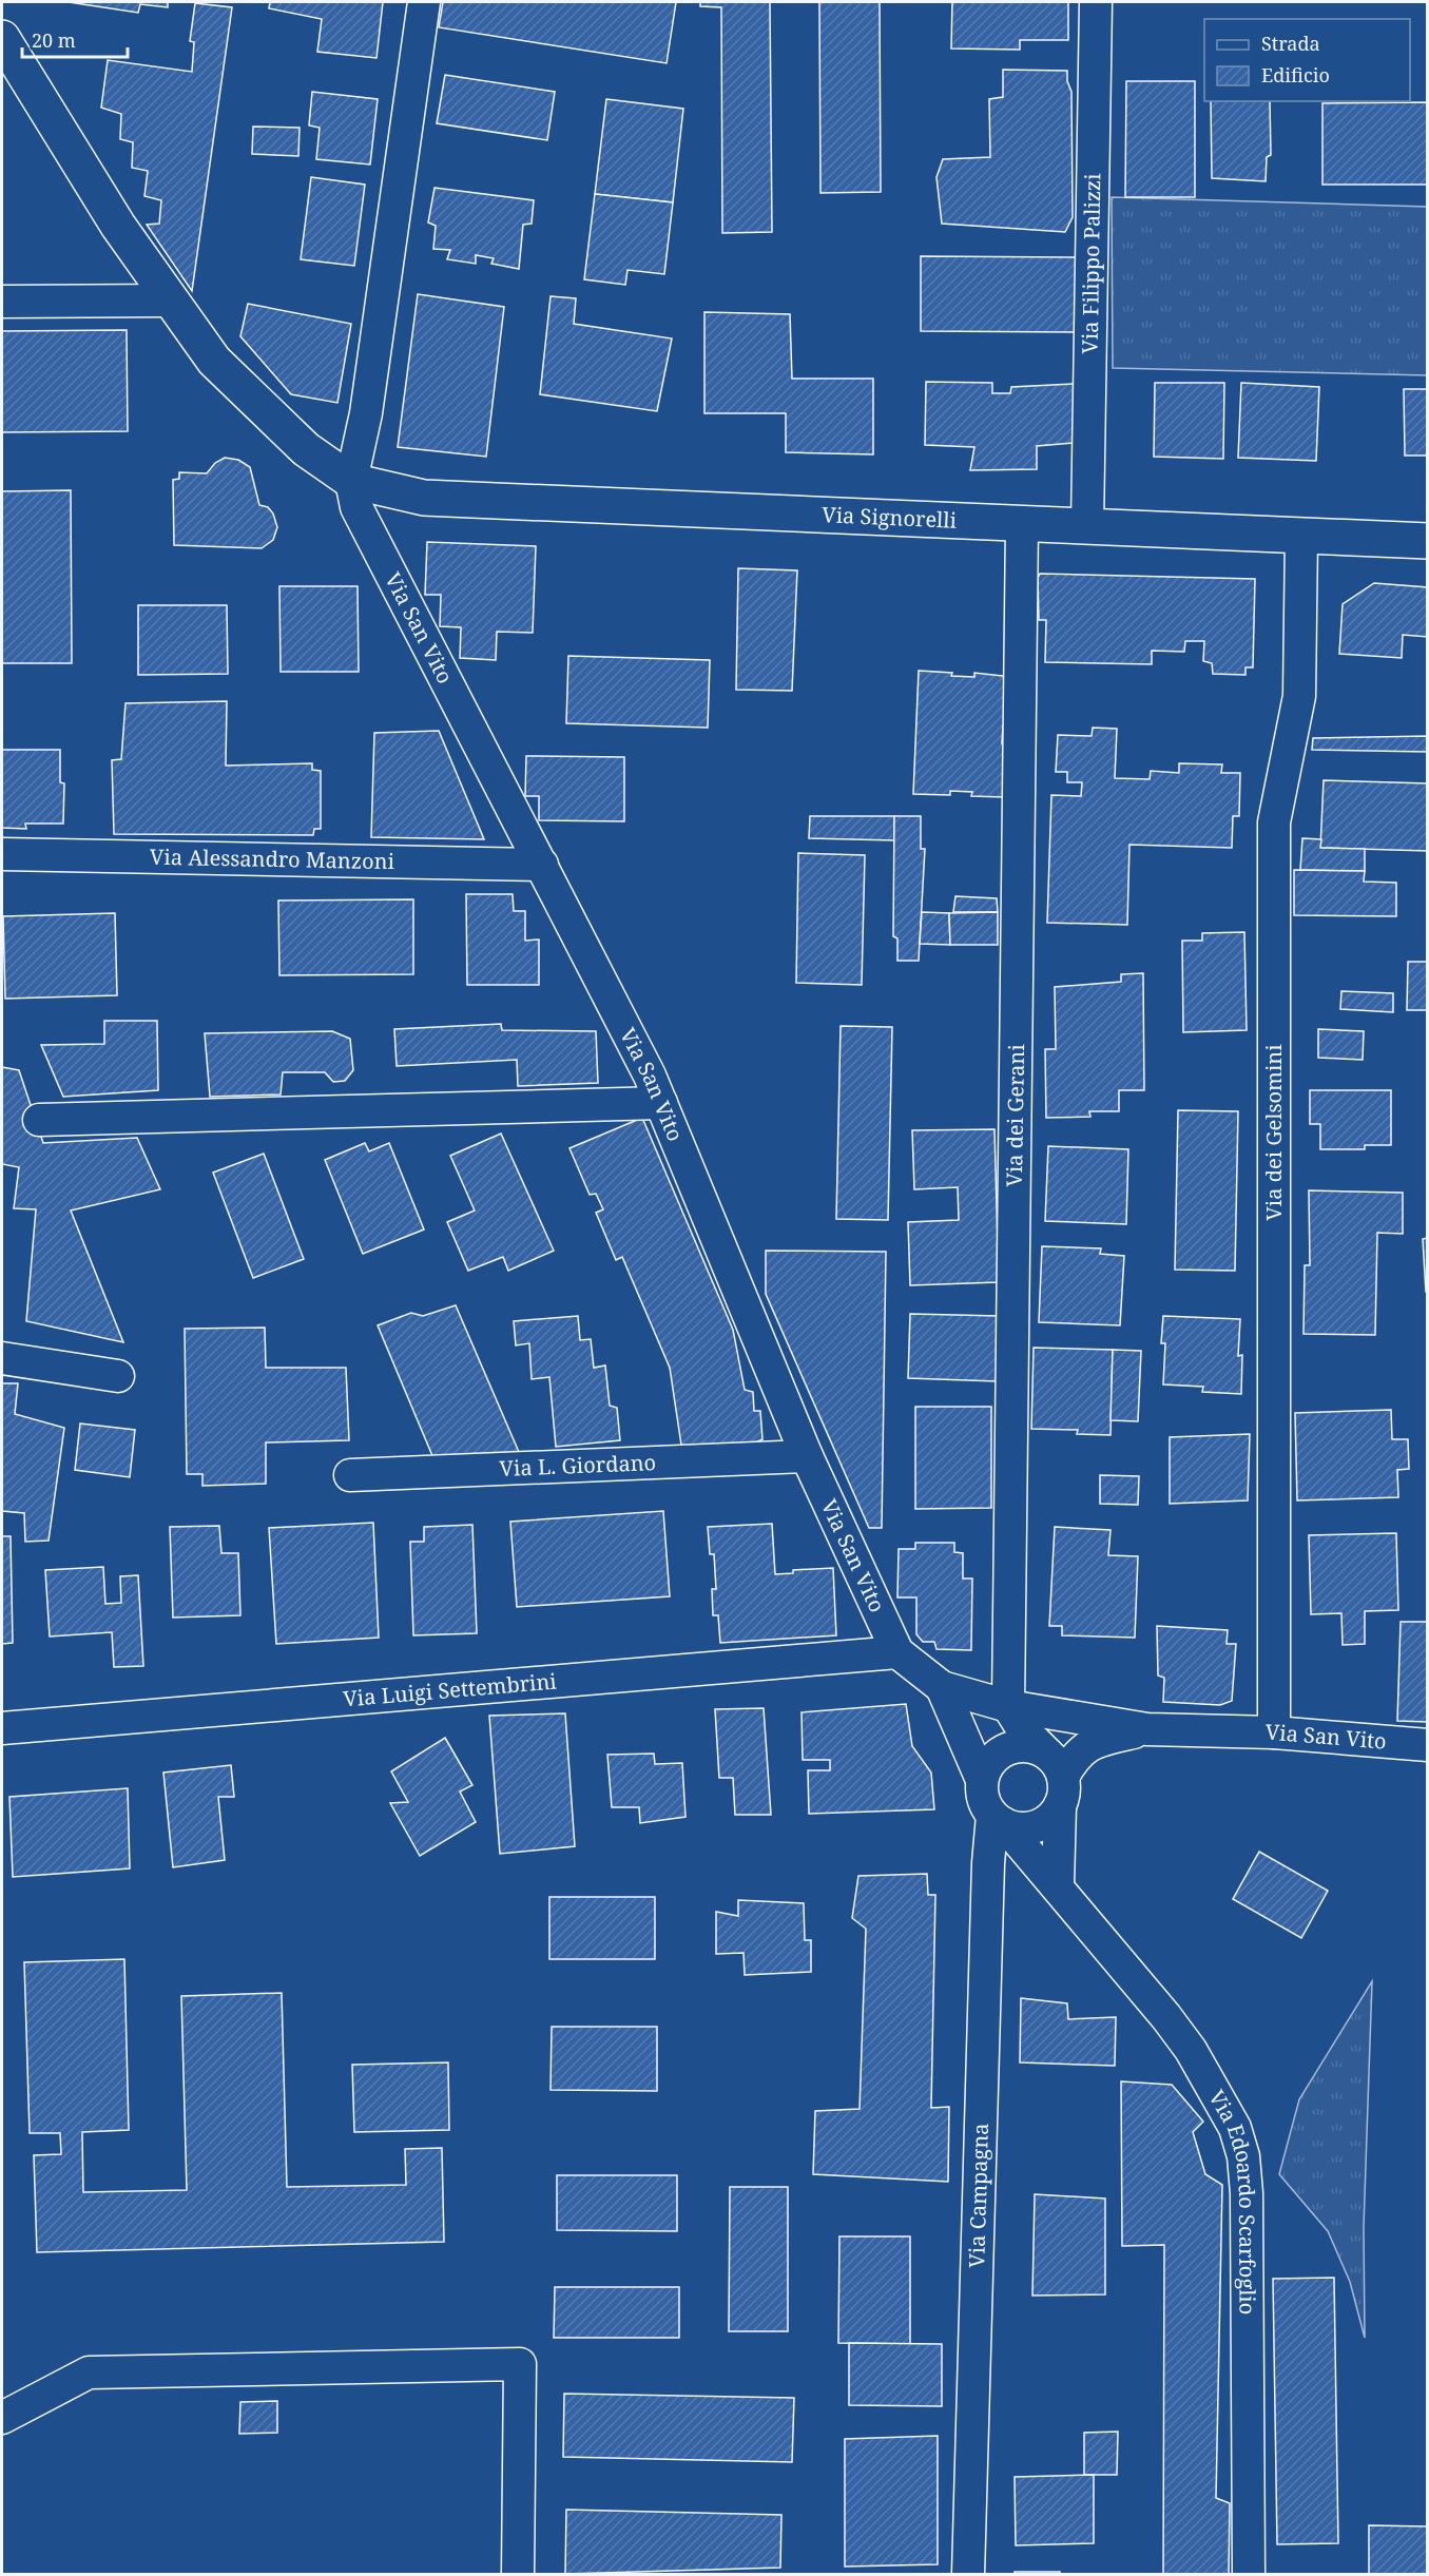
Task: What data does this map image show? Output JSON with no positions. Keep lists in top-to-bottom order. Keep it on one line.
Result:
{"streets":{"street":["Via Filippo Palizzi","Via Signorelli","Via San Vito","Via Alessandro Manzoni","Via dei Gerani","Via dei Gelsomini","Via L. Giordano","Via Luigi Settembrini","Via Campagna","Via Edoardo Scarfoglio"]},"crossings":[["Via Filippo Palizzi","Via Signorelli"],["Via Signorelli","Via San Vito"],["Via Signorelli","Via dei Gerani"],["Via Signorelli","Via dei Gelsomini"],["Via San Vito","Via Alessandro Manzoni"],["Via San Vito","Via dei Gerani"],["Via San Vito","Via dei Gelsomini"],["Via San Vito","Via L. Giordano"],["Via San Vito","Via Luigi Settembrini"],["Via San Vito","Via Campagna"],["Via San Vito","Via Edoardo Scarfoglio"],["Via Campagna","Via Edoardo Scarfoglio"]],"legend":["Strada","Edificio"],"scale_bar":"20 m"}
